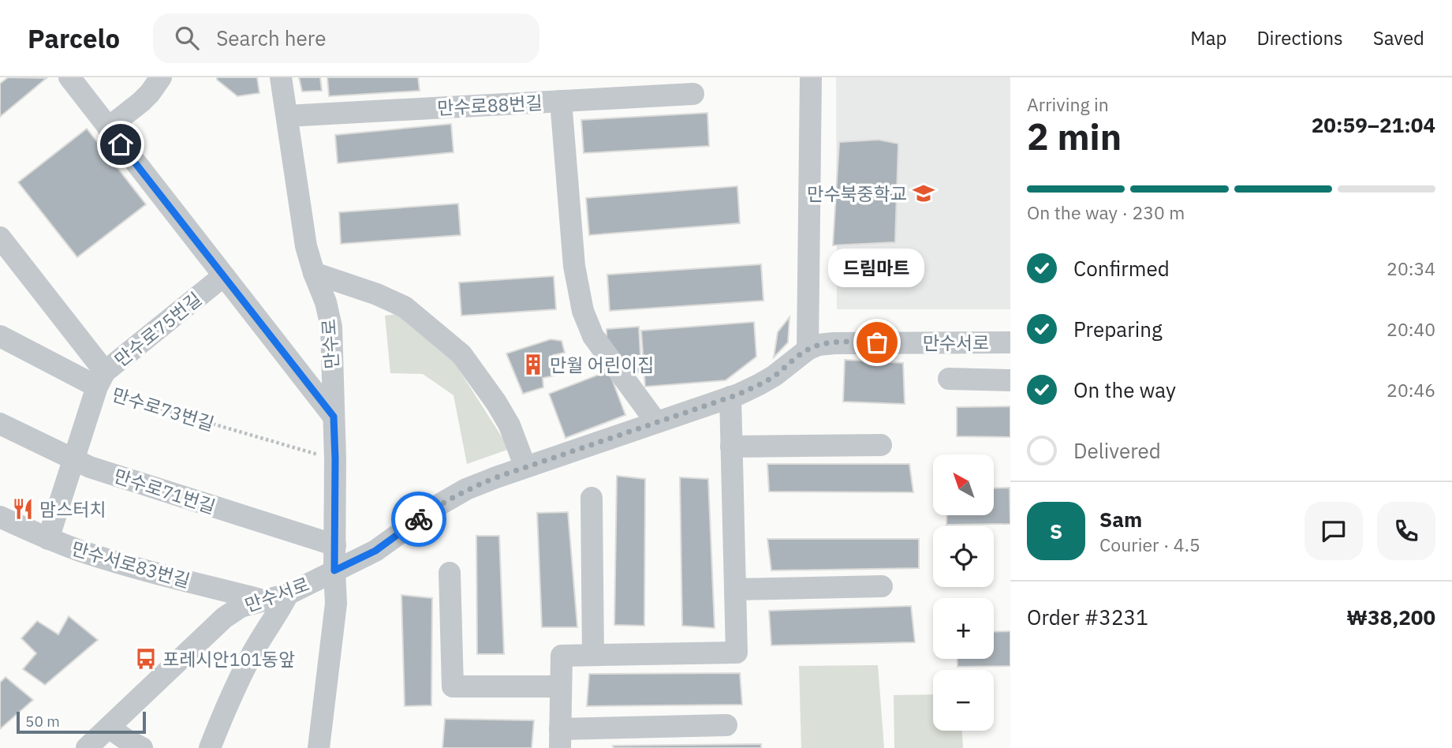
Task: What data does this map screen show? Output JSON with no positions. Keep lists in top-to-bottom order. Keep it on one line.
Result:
{"streets":{"street":["만수로88번길","만수로75번길","만수서로","만수로","만수로73번길","만수로71번길","만수서로83번길"]},"crossings":[["만수로88번길","만수로"],["만수로75번길","만수로73번길"],["만수서로","만수로"],["만수서로","만수서로83번길"],["만수로","만수로73번길"],["만수로","만수로71번길"]],"places":{"school or university":["만수북중학교"],"other":["드림마트"],"building":["만월 어린이집"],"restaurant":["맘스터치"],"bus stop":["포레시안101동앞"]},"scale_bar":"50 m","north":"top left","page":{"header":"Parcelo","search":"Search here","nav":["Map","Directions","Saved"],"heading":["2 min","Arriving in","20:59–21:04"],"panel":["Sam","Courier · 4.5","Order #3231","₩38,200"],"bar":"On the way · 230 m","list":[["Confirmed","20:34"],["Preparing","20:40"],["On the way","20:46"],"Delivered"],"bubble":"드림마트","map_buttons":["+","−"],"round":"S","scale":"50 m"}}
